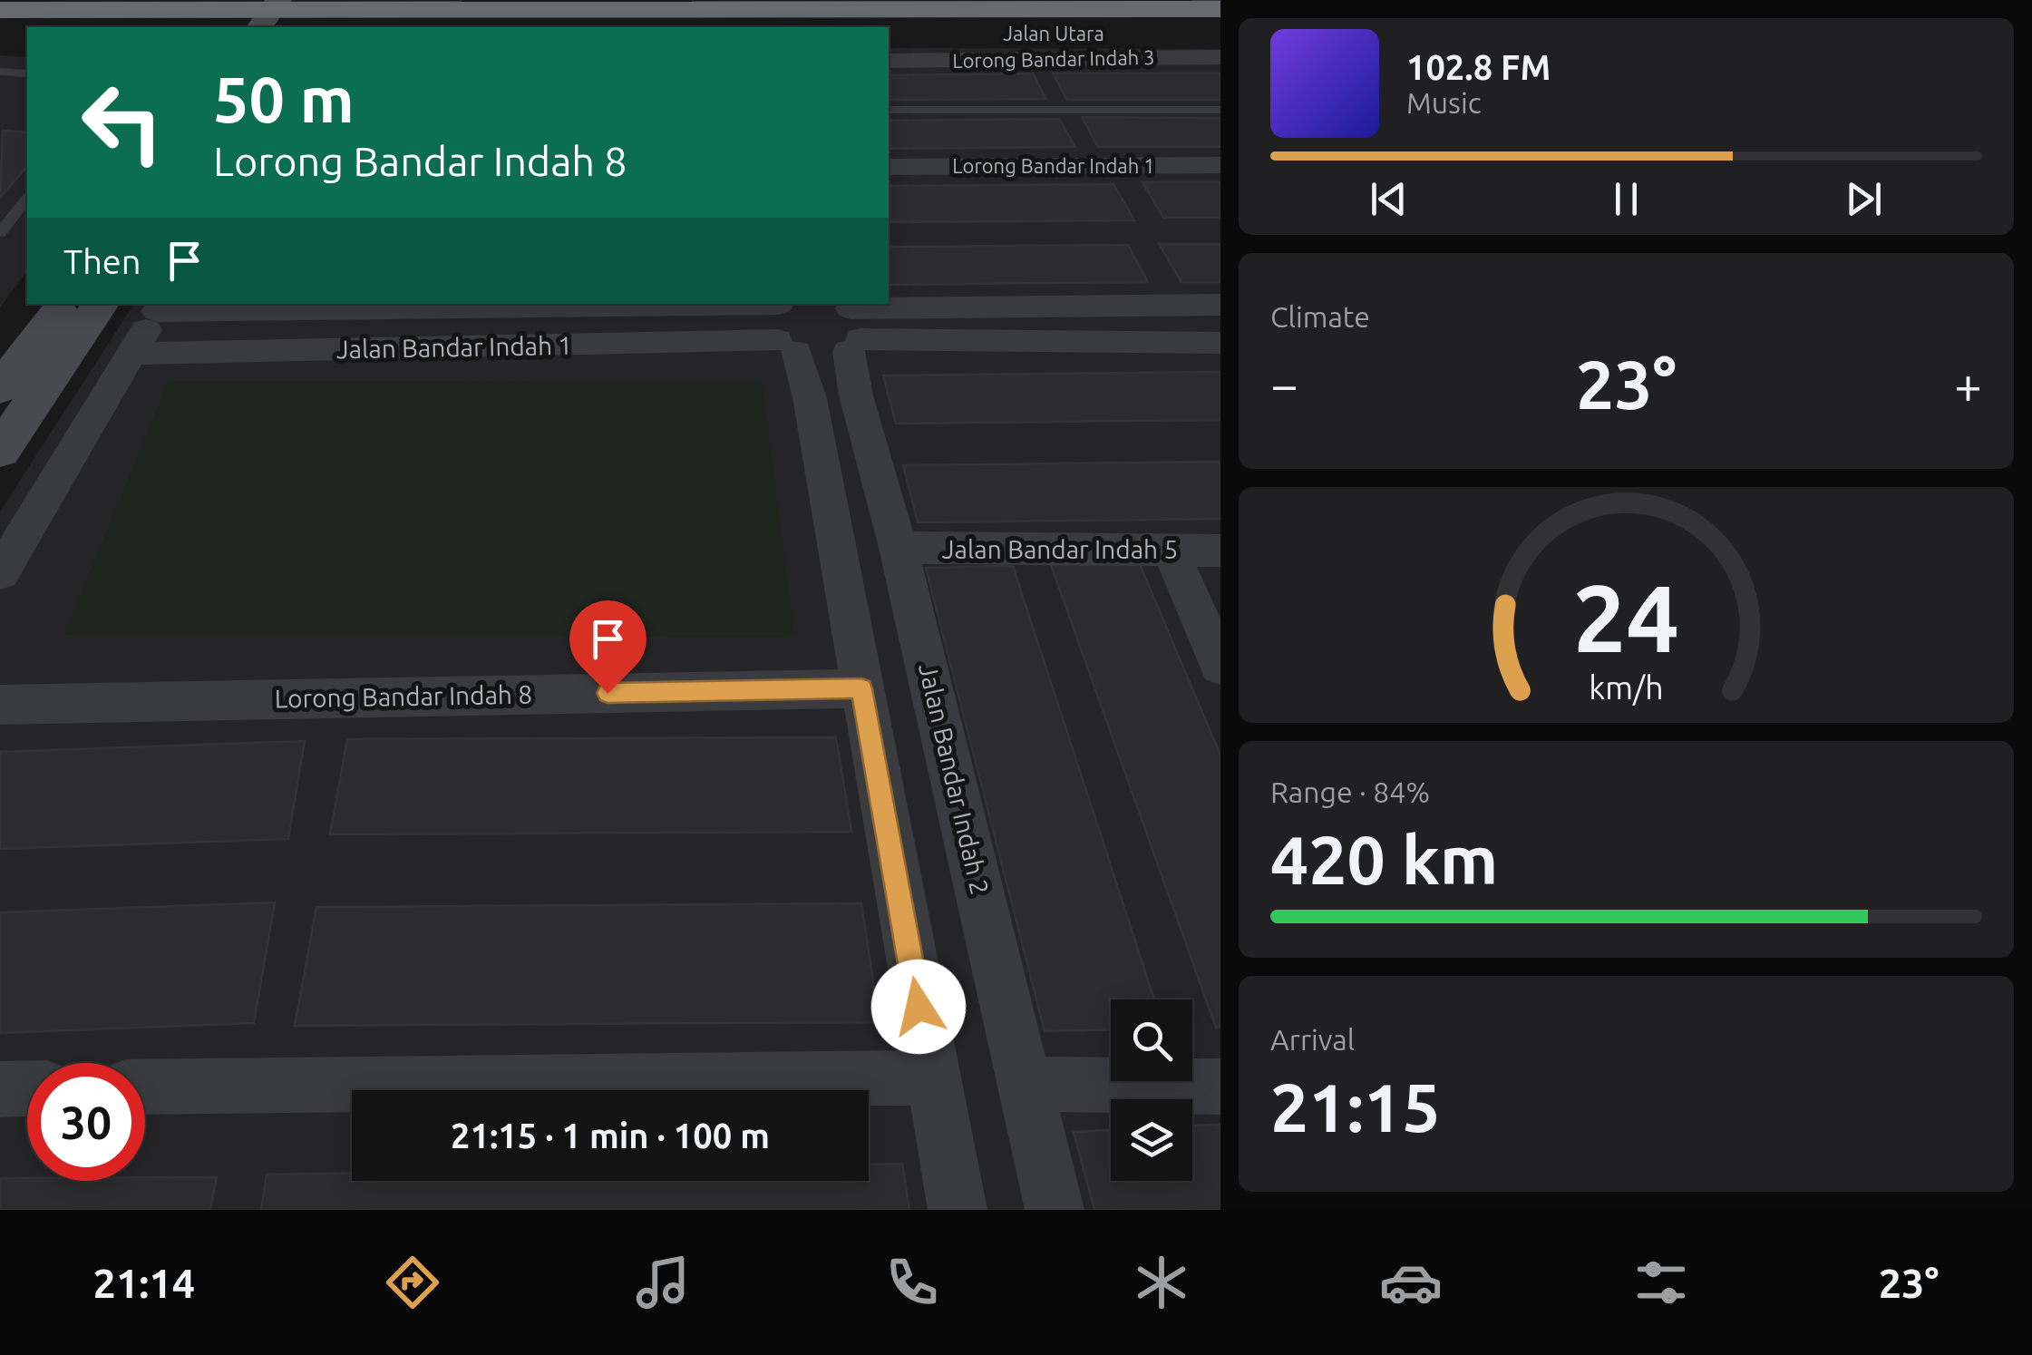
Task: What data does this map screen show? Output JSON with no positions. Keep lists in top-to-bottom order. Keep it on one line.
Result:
{"streets":{"highway":["Jalan Utara"],"street":["Lorong Bandar Indah 3","Lorong Bandar Indah 1","Jalan Bandar Indah 1","Jalan Bandar Indah 5","Lorong Bandar Indah 8","Jalan Bandar Indah 2"]},"crossings":[["Jalan Bandar Indah 1","Jalan Bandar Indah 2"],["Jalan Bandar Indah 5","Jalan Bandar Indah 2"]],"page":{"turn":["50 m","Lorong Bandar Indah 8"],"song":["102.8 FM","Music"],"then":"Then","tile":["Climate",["Range · 84%","420 km"],["Arrival","21:15"]],"heat":["−","23°","+"],"limit":"30","trip":"21:15 · 1 min · 100 m","tabs":["21:14","23°"],"gauge":["24","km/h"]}}
